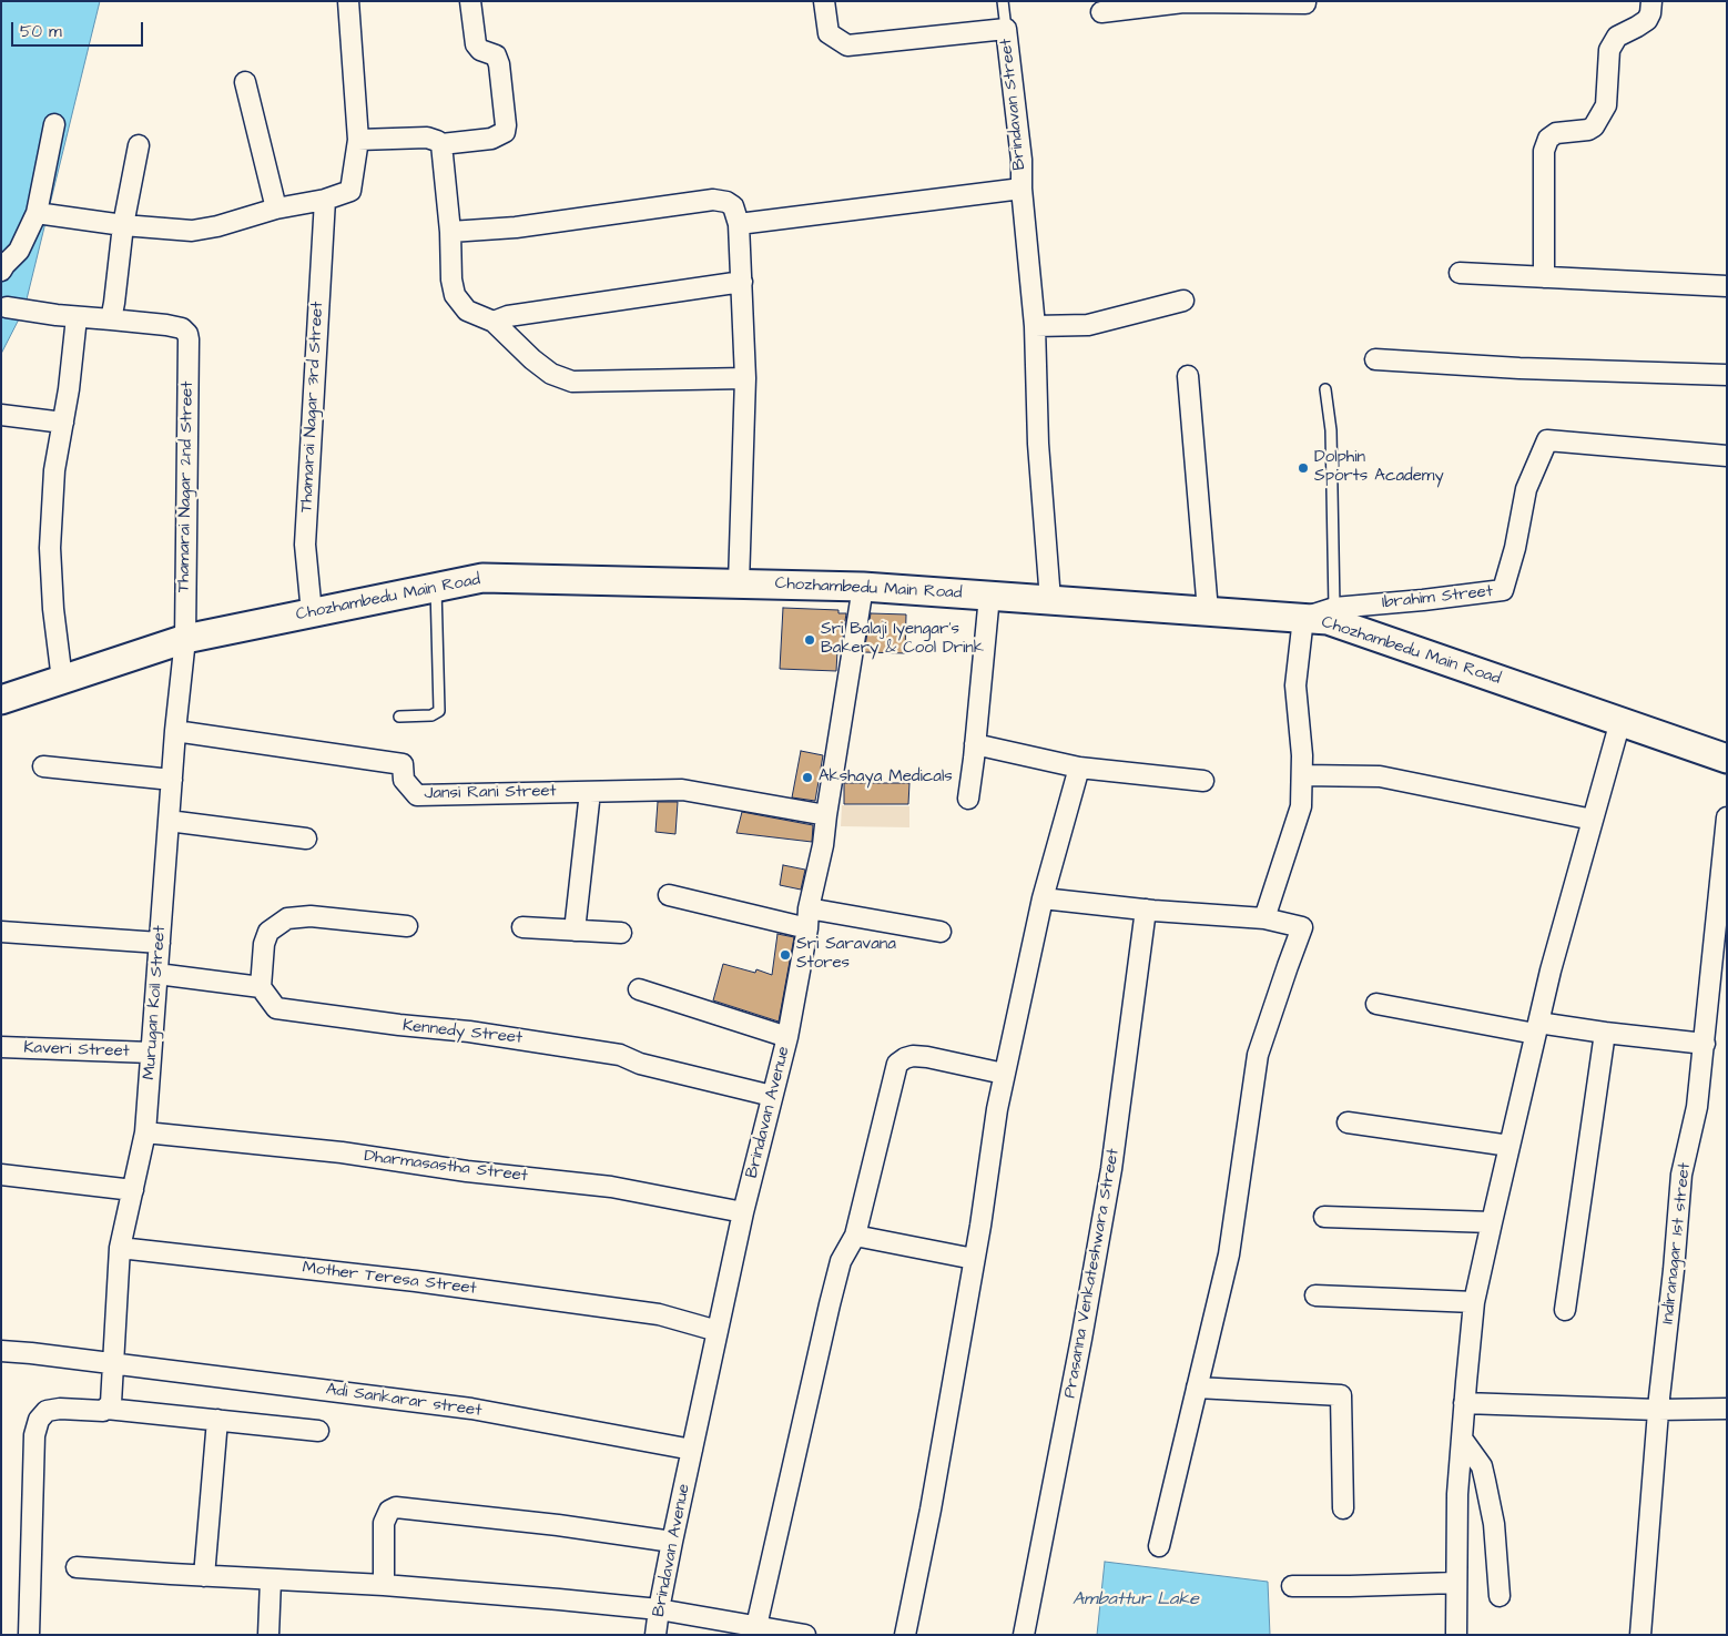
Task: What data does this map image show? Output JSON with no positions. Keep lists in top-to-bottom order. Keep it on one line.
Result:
{"streets":{"street":["Brindavan Street","Thamarai Nagar 3rd Street","Thamarai Nagar 2nd Street","Chozhambedu Main Road","Ibrahim Street","Jansi Rani Street","Murugan Koil Street","Kennedy Street","Kaveri Street","Brindavan Avenue","Dharmasastha Street","Indiranagar 1st street","Prasanna Venkateshwara Street","Mother Teresa Street","Adi Sankarar street"]},"crossings":[["Brindavan Street","Chozhambedu Main Road"],["Thamarai Nagar 3rd Street","Chozhambedu Main Road"],["Thamarai Nagar 2nd Street","Chozhambedu Main Road"],["Thamarai Nagar 2nd Street","Murugan Koil Street"],["Chozhambedu Main Road","Ibrahim Street"],["Chozhambedu Main Road","Murugan Koil Street"],["Chozhambedu Main Road","Brindavan Avenue"],["Jansi Rani Street","Murugan Koil Street"],["Jansi Rani Street","Brindavan Avenue"],["Murugan Koil Street","Kaveri Street"],["Murugan Koil Street","Dharmasastha Street"],["Murugan Koil Street","Mother Teresa Street"],["Murugan Koil Street","Adi Sankarar street"],["Kennedy Street","Brindavan Avenue"],["Brindavan Avenue","Dharmasastha Street"],["Brindavan Avenue","Mother Teresa Street"],["Brindavan Avenue","Adi Sankarar street"]],"water":["Ambattur Lake"],"places":["Dolphin Sports Academy","Sri Balaji Iyengar's Bakery & Cool Drink","Akshaya Medicals","Sri Saravana Stores"],"scale_bar":"50 m"}
